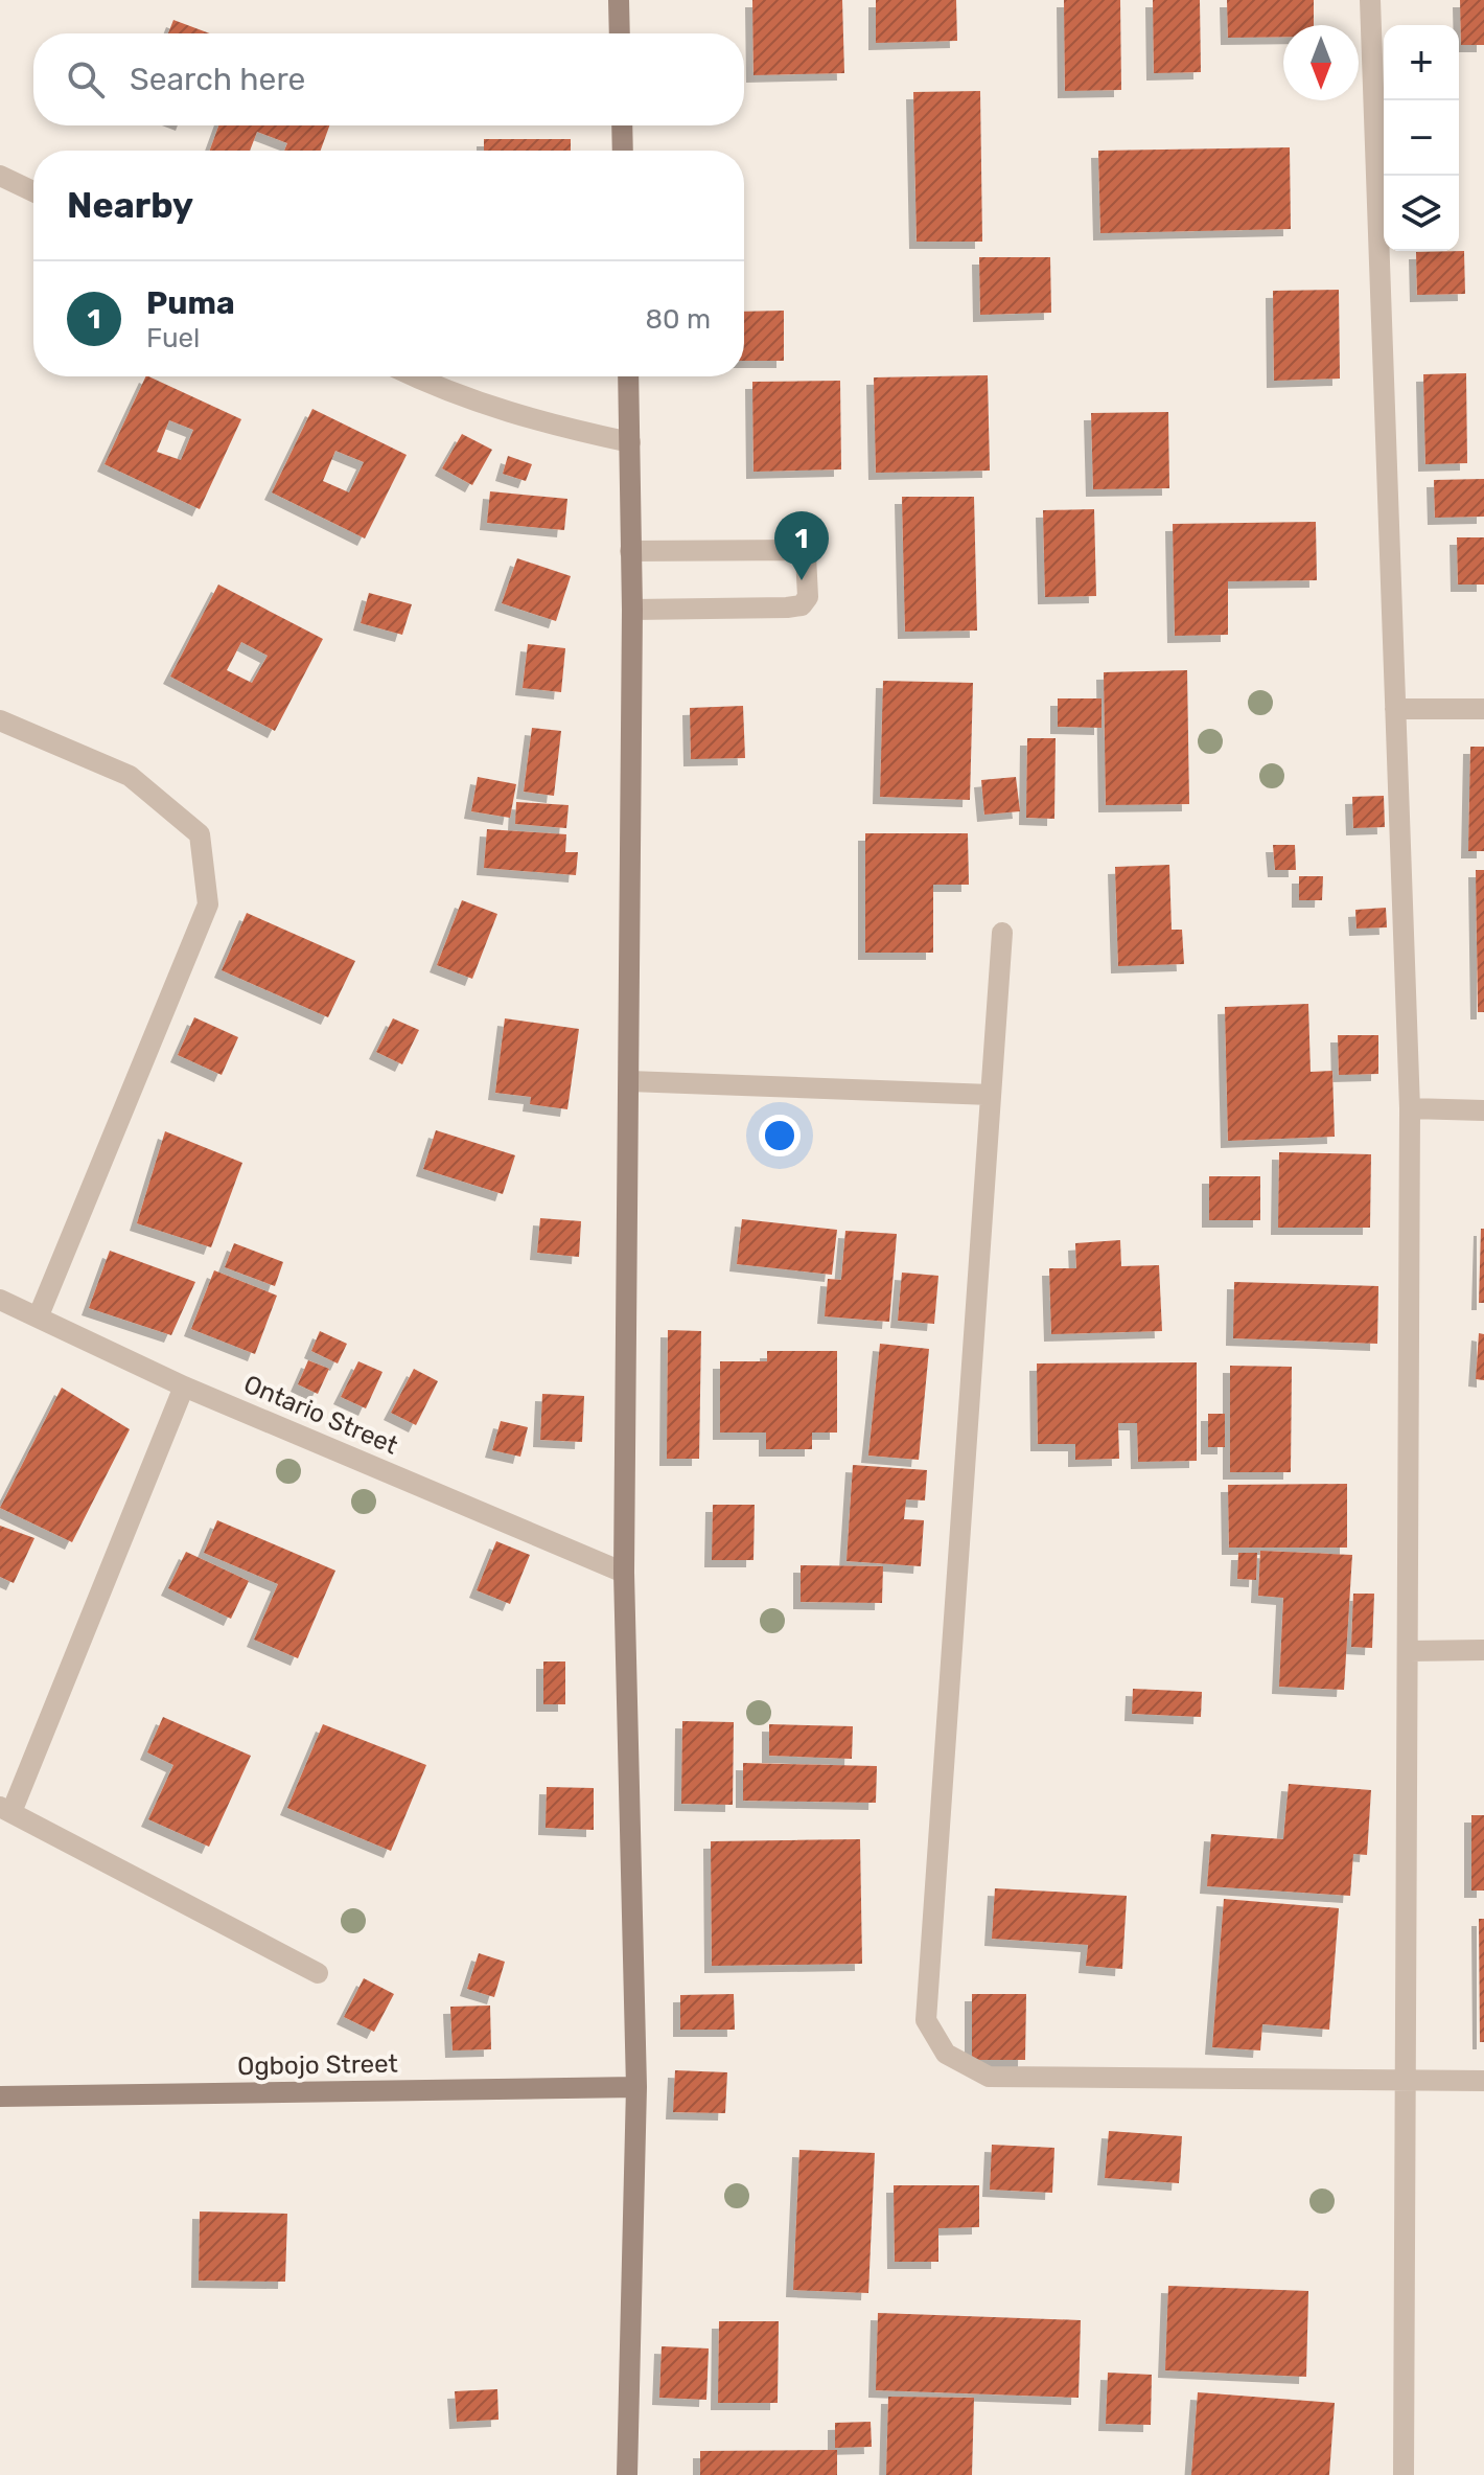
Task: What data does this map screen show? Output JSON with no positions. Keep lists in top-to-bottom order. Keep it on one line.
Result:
{"streets":{"street":["Ontario Street","Ogbojo Street"]},"north":"bottom","page":{"map_buttons":["+","−"],"search":"Search here","heading":"Nearby","list":[{"mark":"1","name":"Puma","note":"Fuel","value":"80 m"}],"pins":"1"}}
